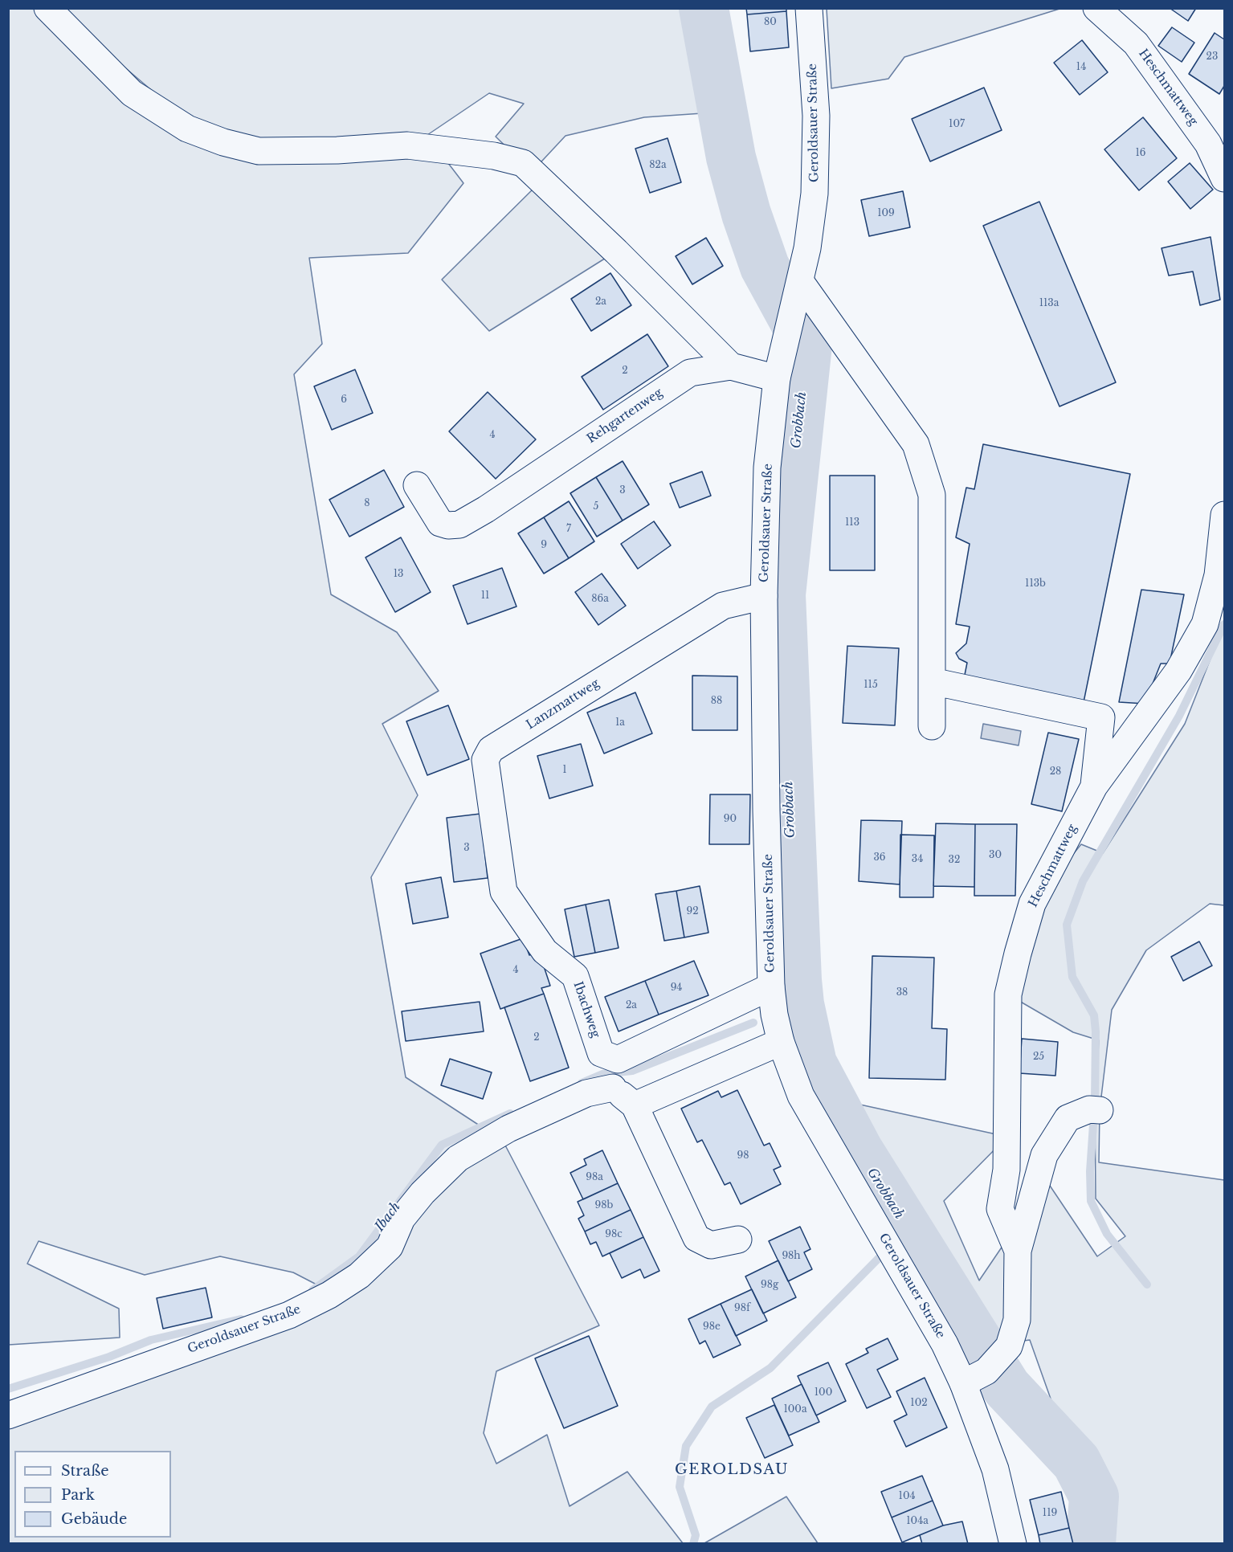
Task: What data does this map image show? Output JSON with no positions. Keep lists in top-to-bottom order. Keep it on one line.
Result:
{"streets":{"street":["Heschmattweg","Geroldsauer Straße","Rehgartenweg","Lanzmattweg","Ibachweg"]},"crossings":[["Heschmattweg","Geroldsauer Straße"],["Geroldsauer Straße","Rehgartenweg"],["Geroldsauer Straße","Lanzmattweg"],["Geroldsauer Straße","Ibachweg"],["Lanzmattweg","Ibachweg"]],"districts":["GEROLDSAU"],"water":["Grobbach","Ibach"],"house_numbers":["80","23","14","107","16","82a","109","2a","113a","2","6","4","3","8","5","113","7","9","13","113b","11","86a","115","88","1a","1","28","90","3","30","36","34","32","92","4","94","38","2a","2","25","98","98a","98b","98c","98h","98g","98f","98e","100","102","100a","104","119","104a"],"legend":["Straße","Park","Gebäude"]}
